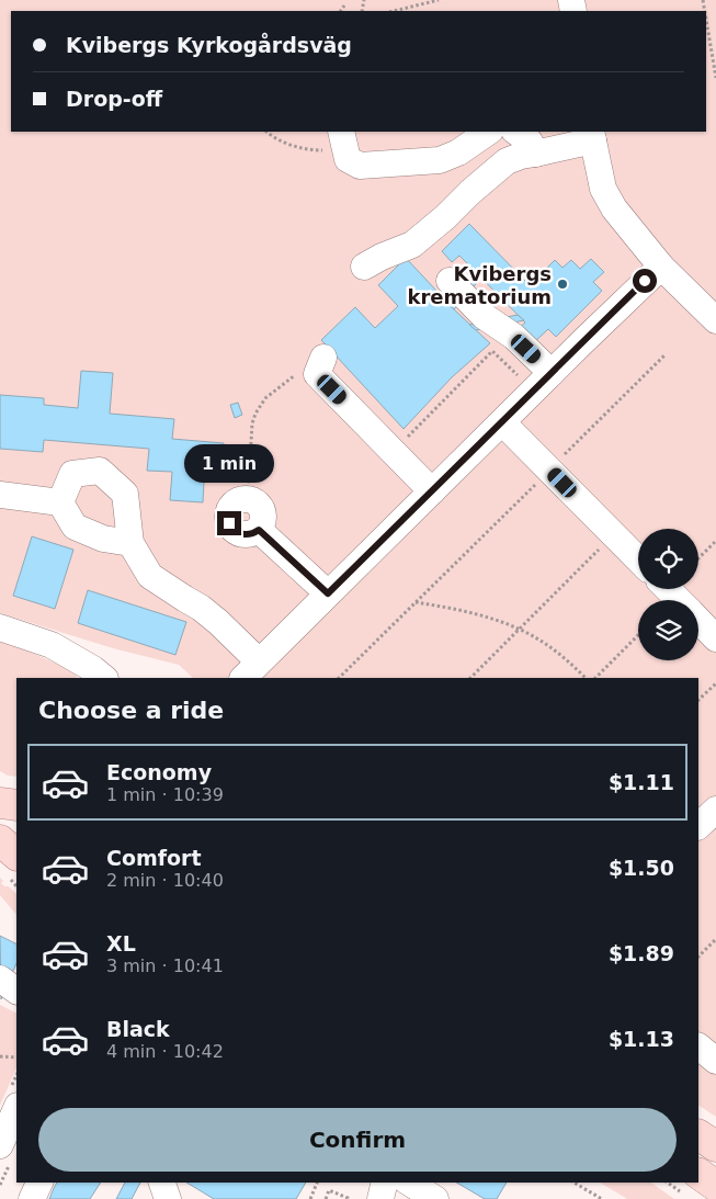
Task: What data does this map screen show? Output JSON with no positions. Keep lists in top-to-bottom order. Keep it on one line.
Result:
{"places":["Kvibergs krematorium"],"page":{"banner":["Kvibergs Kyrkogårdsväg","Drop-off"],"bubble":"1 min","heading":"Choose a ride","list":[{"name":"Economy","note":"1 min · 10:39","value":"$1.11"},{"name":"Comfort","note":"2 min · 10:40","value":"$1.50"},{"name":"XL","note":"3 min · 10:41","value":"$1.89"},{"name":"Black","note":"4 min · 10:42","value":"$1.13"}],"buttons":"Confirm"}}
